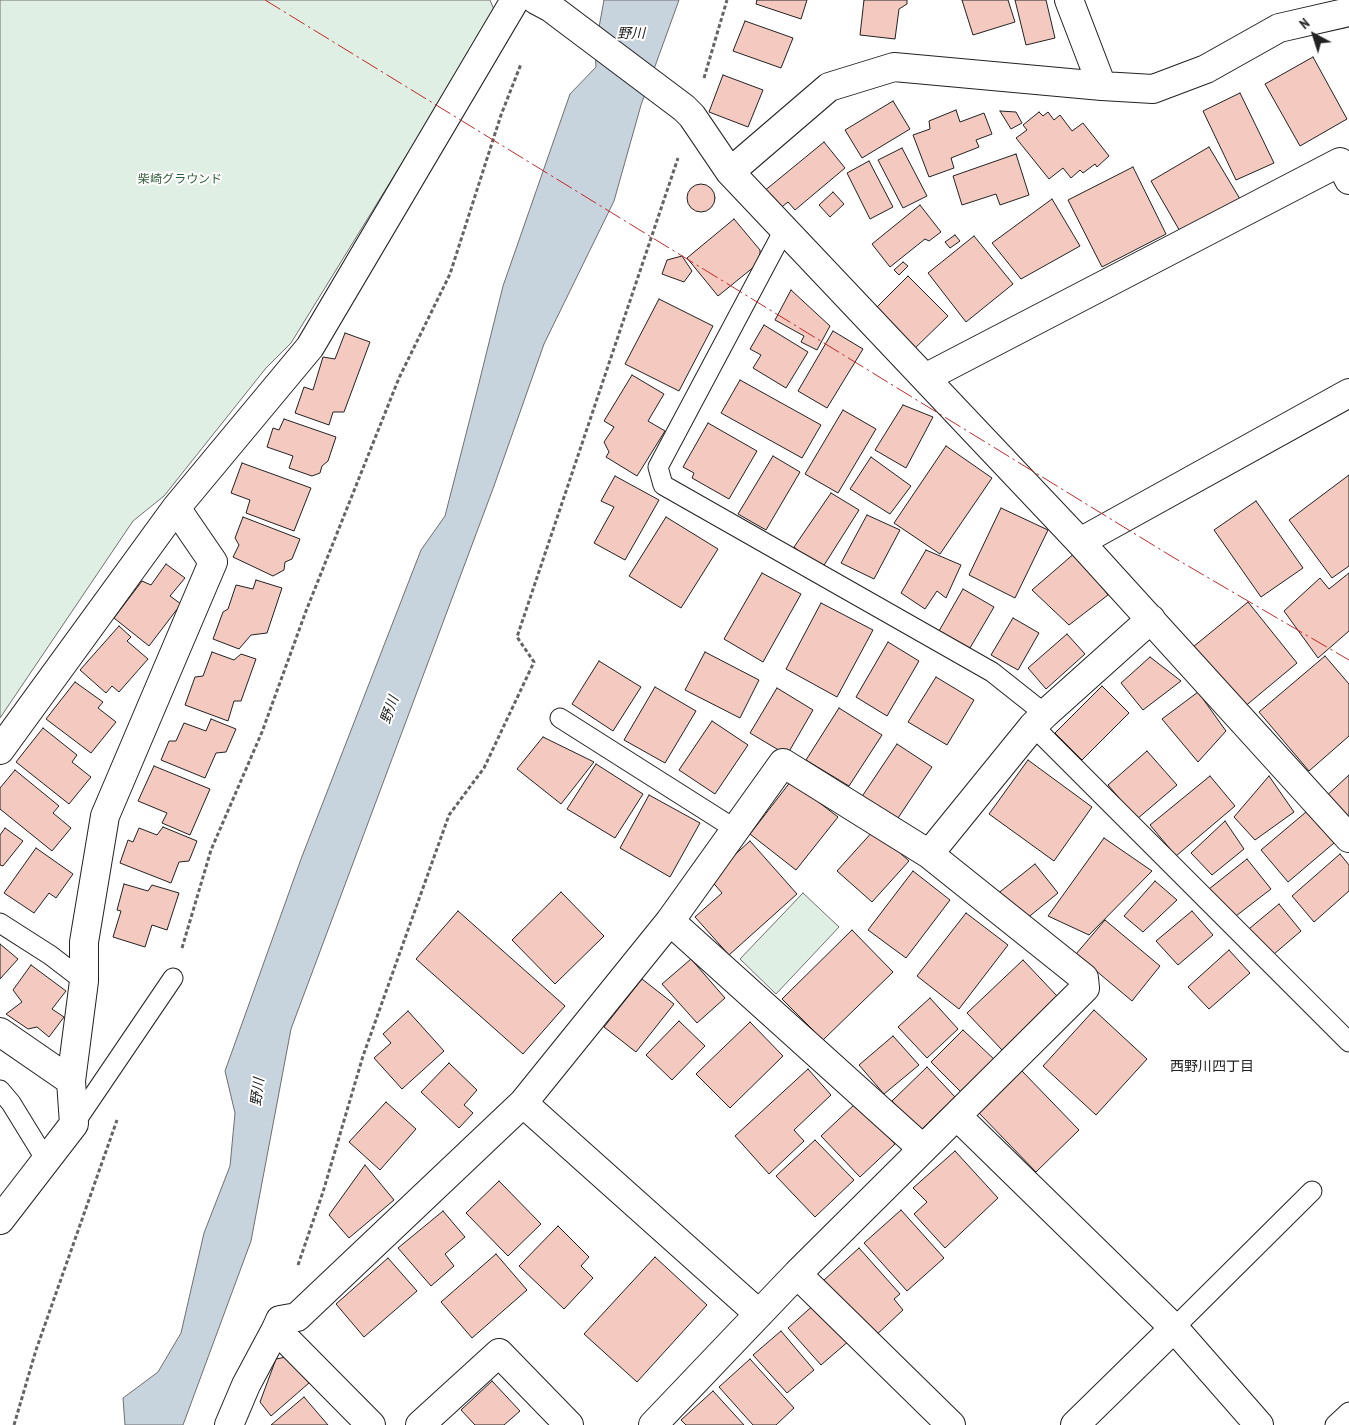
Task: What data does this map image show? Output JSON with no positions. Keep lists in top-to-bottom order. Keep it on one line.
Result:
{"districts":["西野川四丁目"],"water":["野川"],"parks":["柴崎グラウンド"],"north":"top left"}
